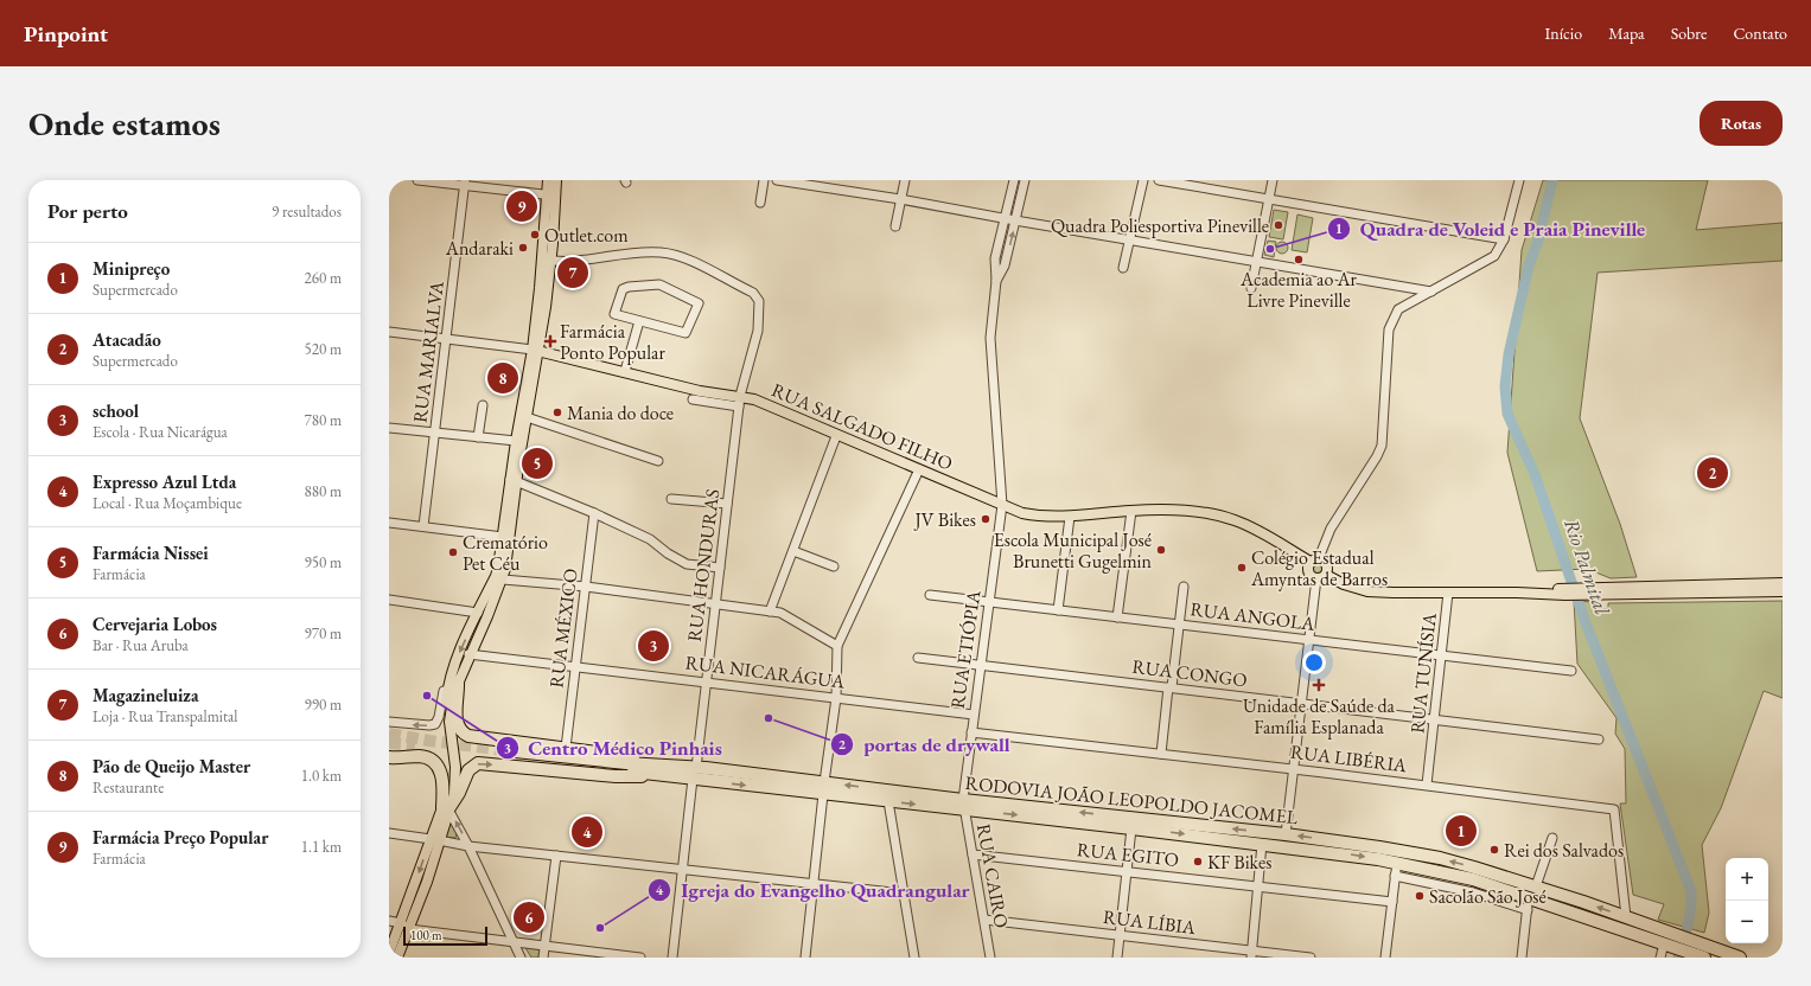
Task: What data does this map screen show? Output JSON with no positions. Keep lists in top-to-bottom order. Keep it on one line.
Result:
{"streets":{"highway":["RODOVIA JOÃO LEOPOLDO JACOMEL"],"main road":["RUA SALGADO FILHO"],"street":["RUA MARIALVA","RUA HONDURAS","RUA ANGOLA","RUA MÉXICO","RUA ETIÓPIA","RUA NICARÁGUA","RUA CONGO","RUA TUNÍSIA","RUA LIBÉRIA","RUA EGITO","RUA CAIRO","RUA LÍBIA"]},"crossings":[["RUA MARIALVA","RUA SALGADO FILHO"],["RUA SALGADO FILHO","RUA HONDURAS"],["RUA SALGADO FILHO","RUA ETIÓPIA"],["RUA HONDURAS","RUA NICARÁGUA"],["RUA HONDURAS","RODOVIA JOÃO LEOPOLDO JACOMEL"],["RUA ANGOLA","RUA ETIÓPIA"],["RUA ANGOLA","RUA TUNÍSIA"],["RUA MÉXICO","RUA NICARÁGUA"],["RUA ETIÓPIA","RUA NICARÁGUA"],["RUA ETIÓPIA","RUA CONGO"],["RUA ETIÓPIA","RUA LIBÉRIA"],["RUA ETIÓPIA","RODOVIA JOÃO LEOPOLDO JACOMEL"],["RUA ETIÓPIA","RUA CAIRO"],["RUA CONGO","RUA TUNÍSIA"],["RUA TUNÍSIA","RUA LIBÉRIA"],["RUA LIBÉRIA","RODOVIA JOÃO LEOPOLDO JACOMEL"],["RODOVIA JOÃO LEOPOLDO JACOMEL","RUA CAIRO"],["RUA EGITO","RUA CAIRO"],["RUA CAIRO","RUA LÍBIA"]],"water":["Rio Palmital"],"places":{"other":["Quadra Poliesportiva Pineville","Outlet.com","Andaraki","Quadra de Voleid e Praia Pineville","Academia ao Ar Livre Pineville","Mania do doce","JV Bikes","Escola Municipal José Brunetti Gugelmin","Crematório Pet Céu","Colégio Estadual Amyntas de Barros","Centro Médico Pinhais","portas de drywall","Rei dos Salvados","KF Bikes","Sacolão São José","Igreja do Evangelho Quadrangular"],"health":["Farmácia Ponto Popular","Unidade de Saúde da Família Esplanada"]},"scale_bar":"100 m","page":{"header":"Pinpoint","nav":["Início","Mapa","Sobre","Contato"],"buttons":"Rotas","title":"Onde estamos","heading":["Por perto","9 resultados"],"pins":["9","7","8","5","2","3","1","4","6"],"list":[{"mark":"1","name":"Minipreço","note":"Supermercado","value":"260 m"},{"mark":"2","name":"Atacadão","note":"Supermercado","value":"520 m"},{"mark":"3","name":"school","note":"Escola · Rua Nicarágua","value":"780 m"},{"mark":"4","name":"Expresso Azul Ltda","note":"Local · Rua Moçambique","value":"880 m"},{"mark":"5","name":"Farmácia Nissei","note":"Farmácia","value":"950 m"},{"mark":"6","name":"Cervejaria Lobos","note":"Bar · Rua Aruba","value":"970 m"},{"mark":"7","name":"Magazineluiza","note":"Loja · Rua Transpalmital","value":"990 m"},{"mark":"8","name":"Pão de Queijo Master","note":"Restaurante","value":"1.0 km"},{"mark":"9","name":"Farmácia Preço Popular","note":"Farmácia","value":"1.1 km"}],"map_buttons":["+","−"],"scale":"100 m"}}
